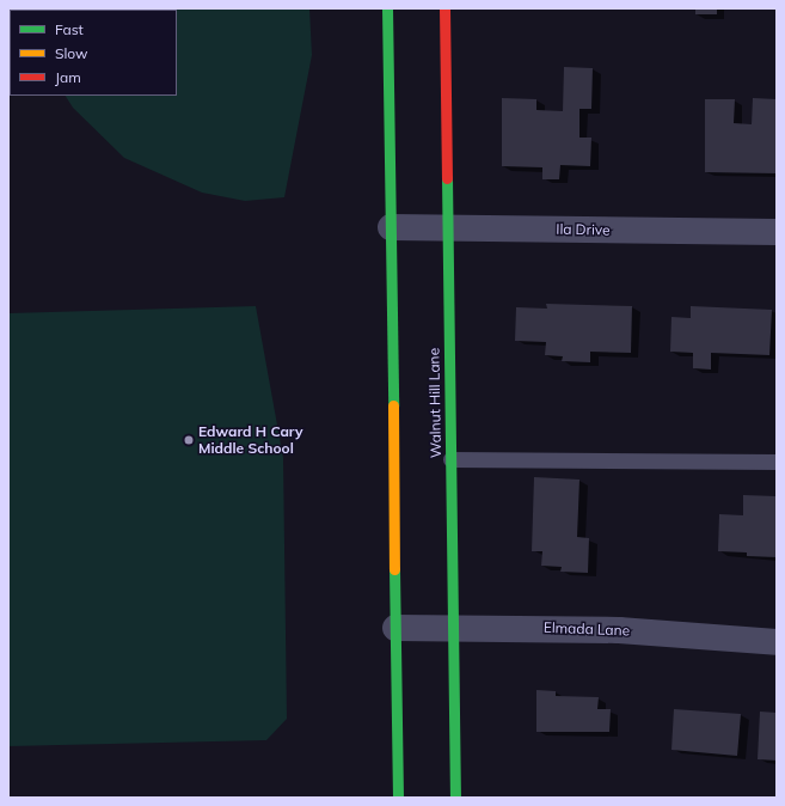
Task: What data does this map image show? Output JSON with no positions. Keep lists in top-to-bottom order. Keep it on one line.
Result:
{"streets":{"main road":["Walnut Hill Lane"],"street":["Ila Drive","Elmada Lane"]},"crossings":[["Ila Drive","Walnut Hill Lane"],["Walnut Hill Lane","Elmada Lane"]],"places":["Edward H Cary Middle School"],"legend":["Fast","Slow","Jam"]}
